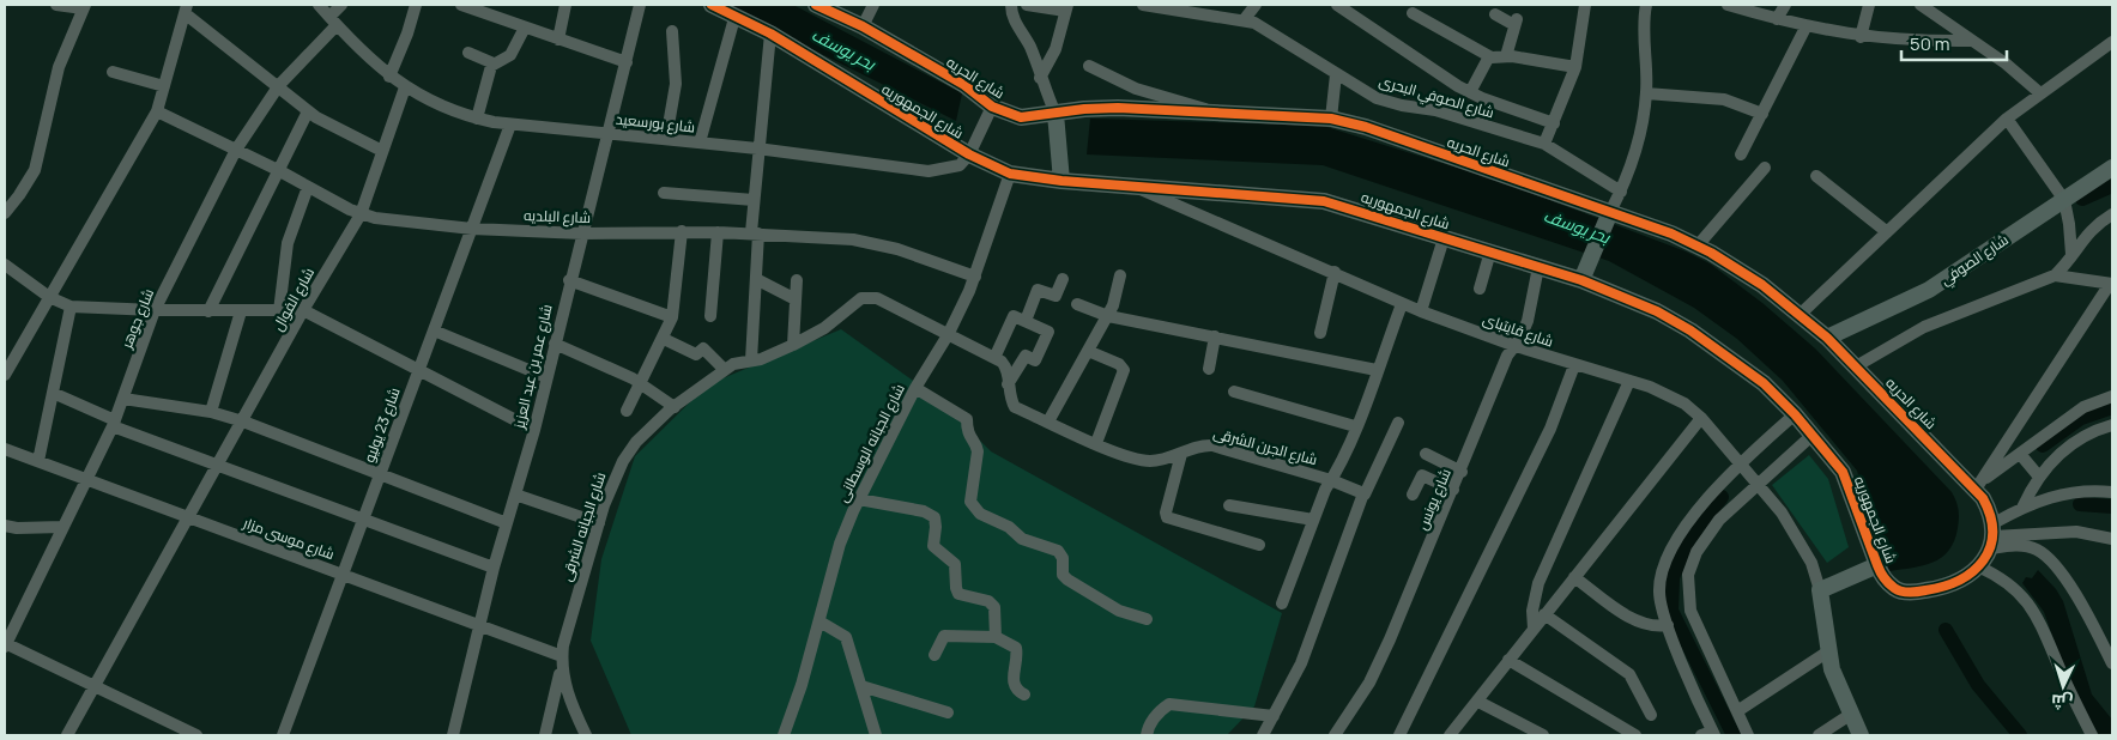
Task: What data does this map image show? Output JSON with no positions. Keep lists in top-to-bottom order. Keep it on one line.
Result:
{"streets":{"street":["شارع الحريه","شارع الصوفي البحرى","شارع الجمهوريه","شارع بورسعيد","شارع البلديه","شارع الصوفي","شارع الفوال","شارع جوهر","شارع قايتباى","شارع عمر بن عبد العزيز","شارع 23 يوليو","شارع الجبانه الوسطانى","شارع الجرن الشرقى","شارع يونس","شارع الجبانه الشرقى","شارع موسى مزار"]},"crossings":[["شارع الحريه","شارع الصوفي"],["شارع الجمهوريه","شارع بورسعيد"],["شارع الجمهوريه","شارع قايتباى"],["شارع الجمهوريه","شارع الجبانه الوسطانى"],["شارع الجمهوريه","شارع يونس"],["شارع بورسعيد","شارع الفوال"],["شارع بورسعيد","شارع جوهر"],["شارع بورسعيد","شارع عمر بن عبد العزيز"],["شارع بورسعيد","شارع 23 يوليو"],["شارع البلديه","شارع الفوال"],["شارع البلديه","شارع جوهر"],["شارع البلديه","شارع عمر بن عبد العزيز"],["شارع البلديه","شارع 23 يوليو"],["شارع البلديه","شارع الجبانه الوسطانى"],["شارع الفوال","شارع موسى مزار"],["شارع جوهر","شارع موسى مزار"],["شارع قايتباى","شارع يونس"],["شارع عمر بن عبد العزيز","شارع موسى مزار"],["شارع 23 يوليو","شارع موسى مزار"],["شارع الجبانه الوسطانى","شارع الجبانه الشرقى"],["شارع الجبانه الشرقى","شارع موسى مزار"]],"water":["بحر يوسف"],"scale_bar":"50 m","north":"bottom"}
